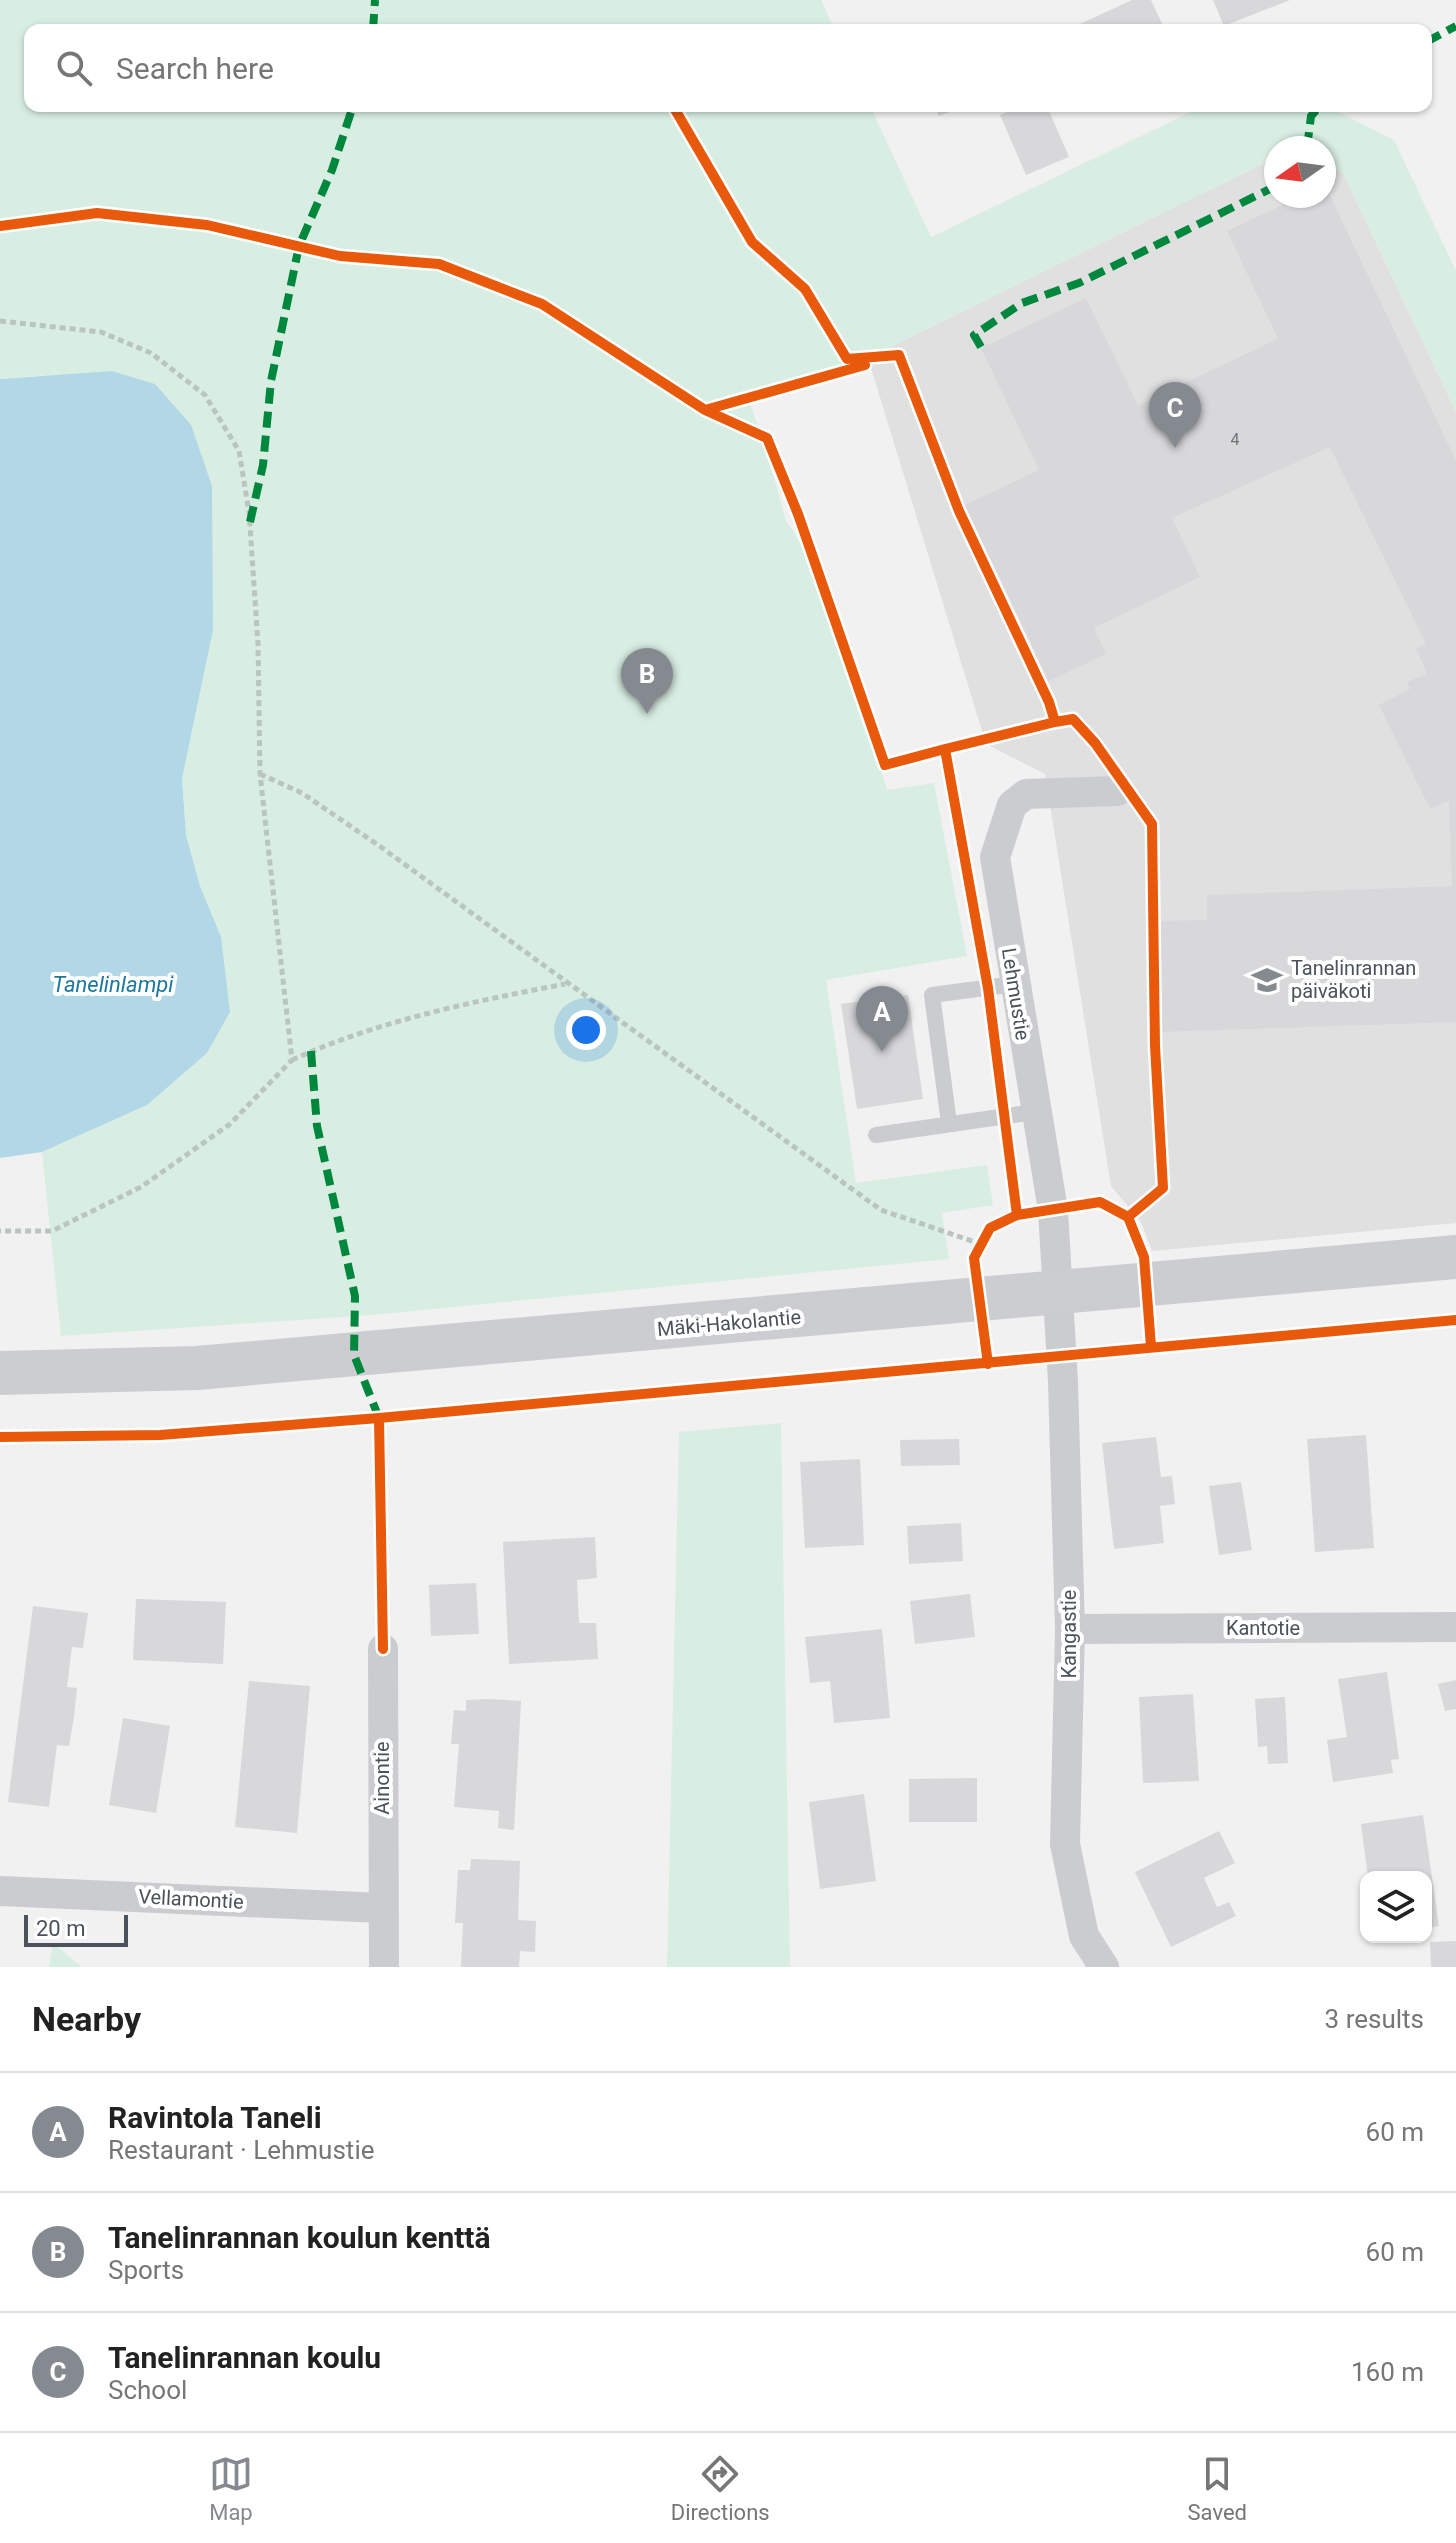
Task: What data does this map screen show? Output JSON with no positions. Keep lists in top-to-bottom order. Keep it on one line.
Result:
{"streets":{"street":["Lehmustie","Mäki-Hakolantie","Kantotie","Kangastie","Ainontie","Vellamontie"]},"crossings":[["Lehmustie","Mäki-Hakolantie"],["Lehmustie","Kangastie"],["Mäki-Hakolantie","Kangastie"],["Kantotie","Kangastie"],["Ainontie","Vellamontie"]],"water":["Tanelinlampi"],"places":{"school or university":["Tanelinrannan päiväkoti"]},"house_numbers":["4"],"scale_bar":"20 m","north":"left","page":{"search":"Search here","pins":["C","B","A"],"scale":"20 m","heading":["Nearby","3 results"],"list":[{"mark":"A","name":"Ravintola Taneli","note":"Restaurant · Lehmustie","value":"60 m"},{"mark":"B","name":"Tanelinrannan koulun kenttä","note":"Sports","value":"60 m"},{"mark":"C","name":"Tanelinrannan koulu","note":"School","value":"160 m"}],"nav":["Map","Directions","Saved"]}}
